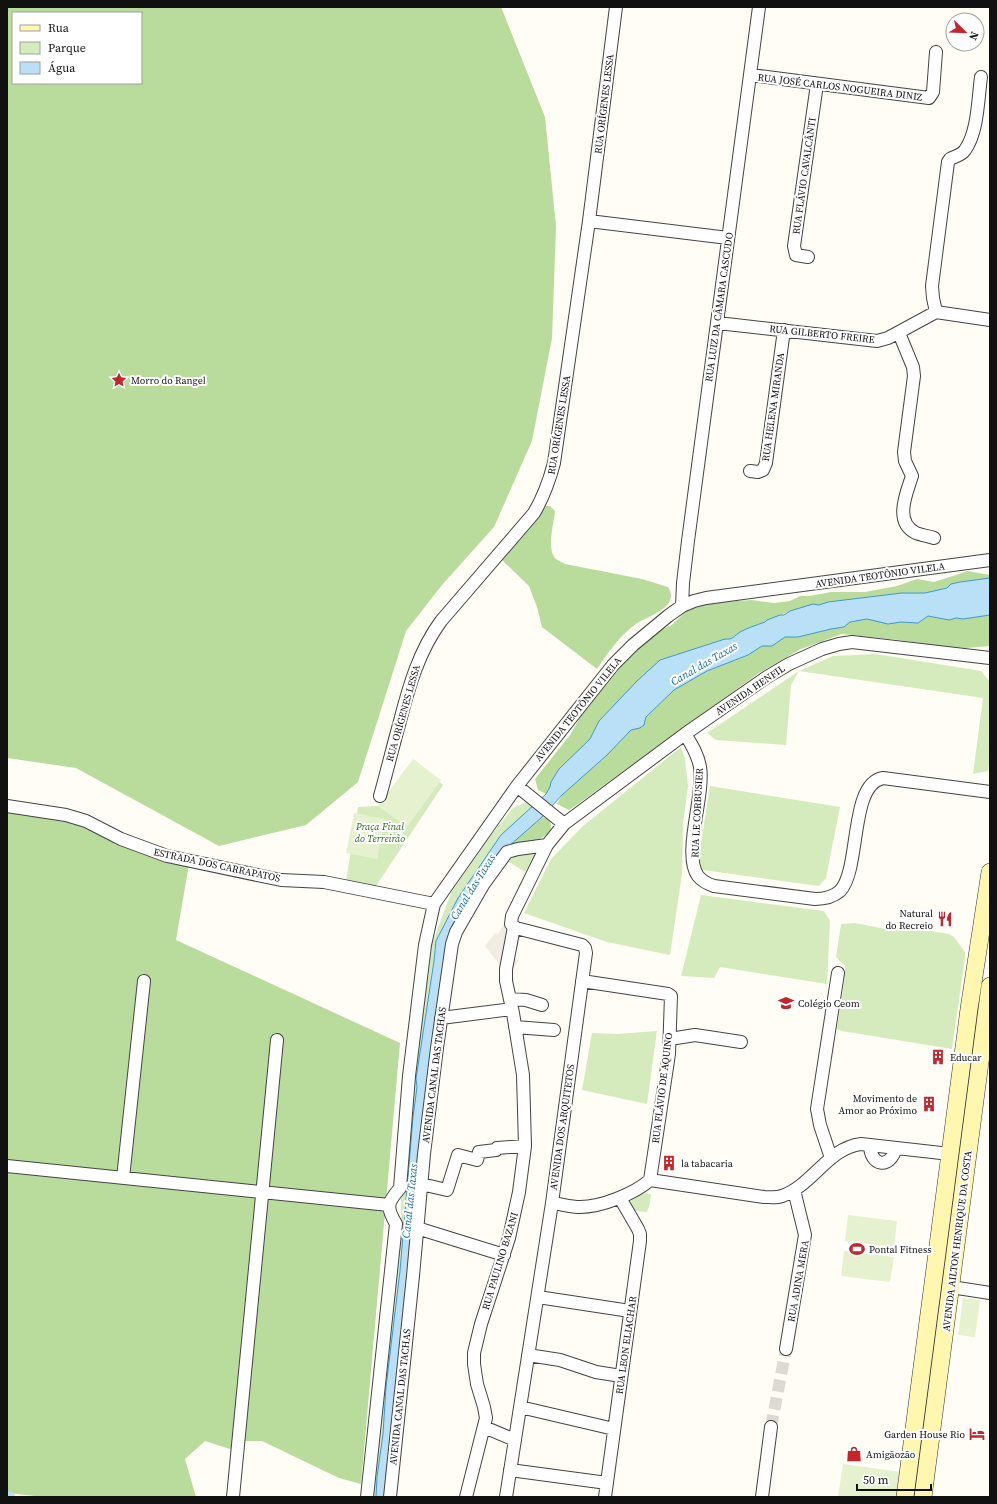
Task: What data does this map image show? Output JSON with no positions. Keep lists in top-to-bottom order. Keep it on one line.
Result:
{"streets":{"street":["RUA JOSÉ CARLOS NOGUEIRA DINIZ","RUA ORÍGENES LESSA","RUA FLÁVIO CAVALCÂNTI","RUA LUIZ DA CÂMARA CASCUDO","RUA GILBERTO FREIRE","RUA HELENA MIRANDA","AVENIDA TEOTÔNIO VILELA","AVENIDA HENFIL","RUA LE CORBUSIER","ESTRADA DOS CARRAPATOS","AVENIDA CANAL DAS TACHAS","RUA FLÁVIO DE AQUINO","AVENIDA DOS ARQUITETOS","AVENIDA AILTON HENRIQUE DA COSTA","RUA PAULINO BAZANI","RUA ADINA MERA","RUA LEON ELIACHAR"]},"crossings":[["RUA JOSÉ CARLOS NOGUEIRA DINIZ","RUA FLÁVIO CAVALCÂNTI"],["RUA JOSÉ CARLOS NOGUEIRA DINIZ","RUA LUIZ DA CÂMARA CASCUDO"],["RUA LUIZ DA CÂMARA CASCUDO","RUA GILBERTO FREIRE"],["RUA LUIZ DA CÂMARA CASCUDO","AVENIDA TEOTÔNIO VILELA"],["RUA GILBERTO FREIRE","RUA HELENA MIRANDA"],["AVENIDA TEOTÔNIO VILELA","ESTRADA DOS CARRAPATOS"],["AVENIDA HENFIL","RUA LE CORBUSIER"],["RUA FLÁVIO DE AQUINO","AVENIDA DOS ARQUITETOS"],["AVENIDA DOS ARQUITETOS","RUA PAULINO BAZANI"]],"water":["Canal das Taxas"],"parks":["Praça Final do Terreirão"],"places":{"place":["Morro do Rangel"],"restaurant":["Natural do Recreio"],"school or university":["Colégio Ceom"],"building":["Educar","Movimento de Amor ao Próximo","la tabacaria"],"sports":["Pontal Fitness"],"hotel":["Garden House Rio"],"shop":["Amigãozão"]},"legend":["Rua","Parque","Água"],"scale_bar":"50 m","north":"bottom right"}
